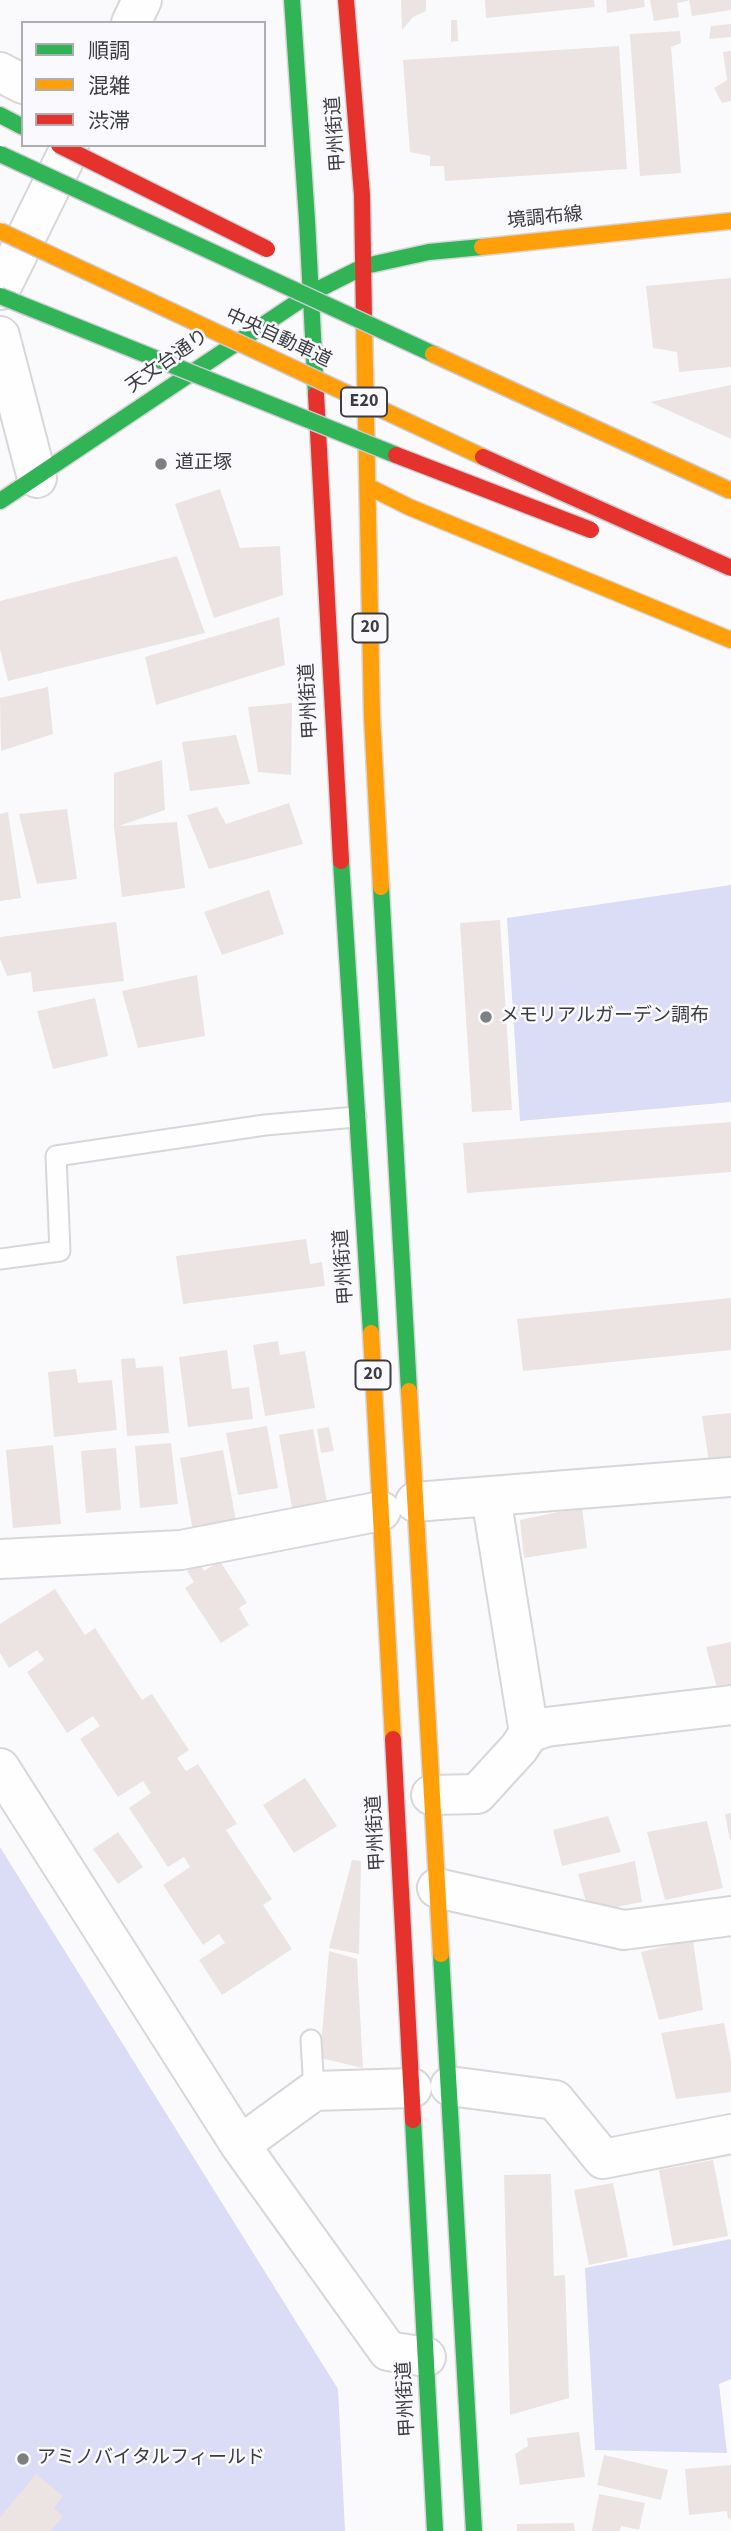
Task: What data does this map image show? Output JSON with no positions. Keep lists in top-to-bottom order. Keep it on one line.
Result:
{"streets":{"main road":["甲州街道","境調布線","中央自動車道","天文台通り","E20","20"]},"crossings":[["甲州街道","境調布線"],["甲州街道","天文台通り"],["境調布線","天文台通り"]],"places":["道正塚","メモリアルガーデン調布","アミノバイタルフィールド"],"legend":["順調","混雑","渋滞"]}
